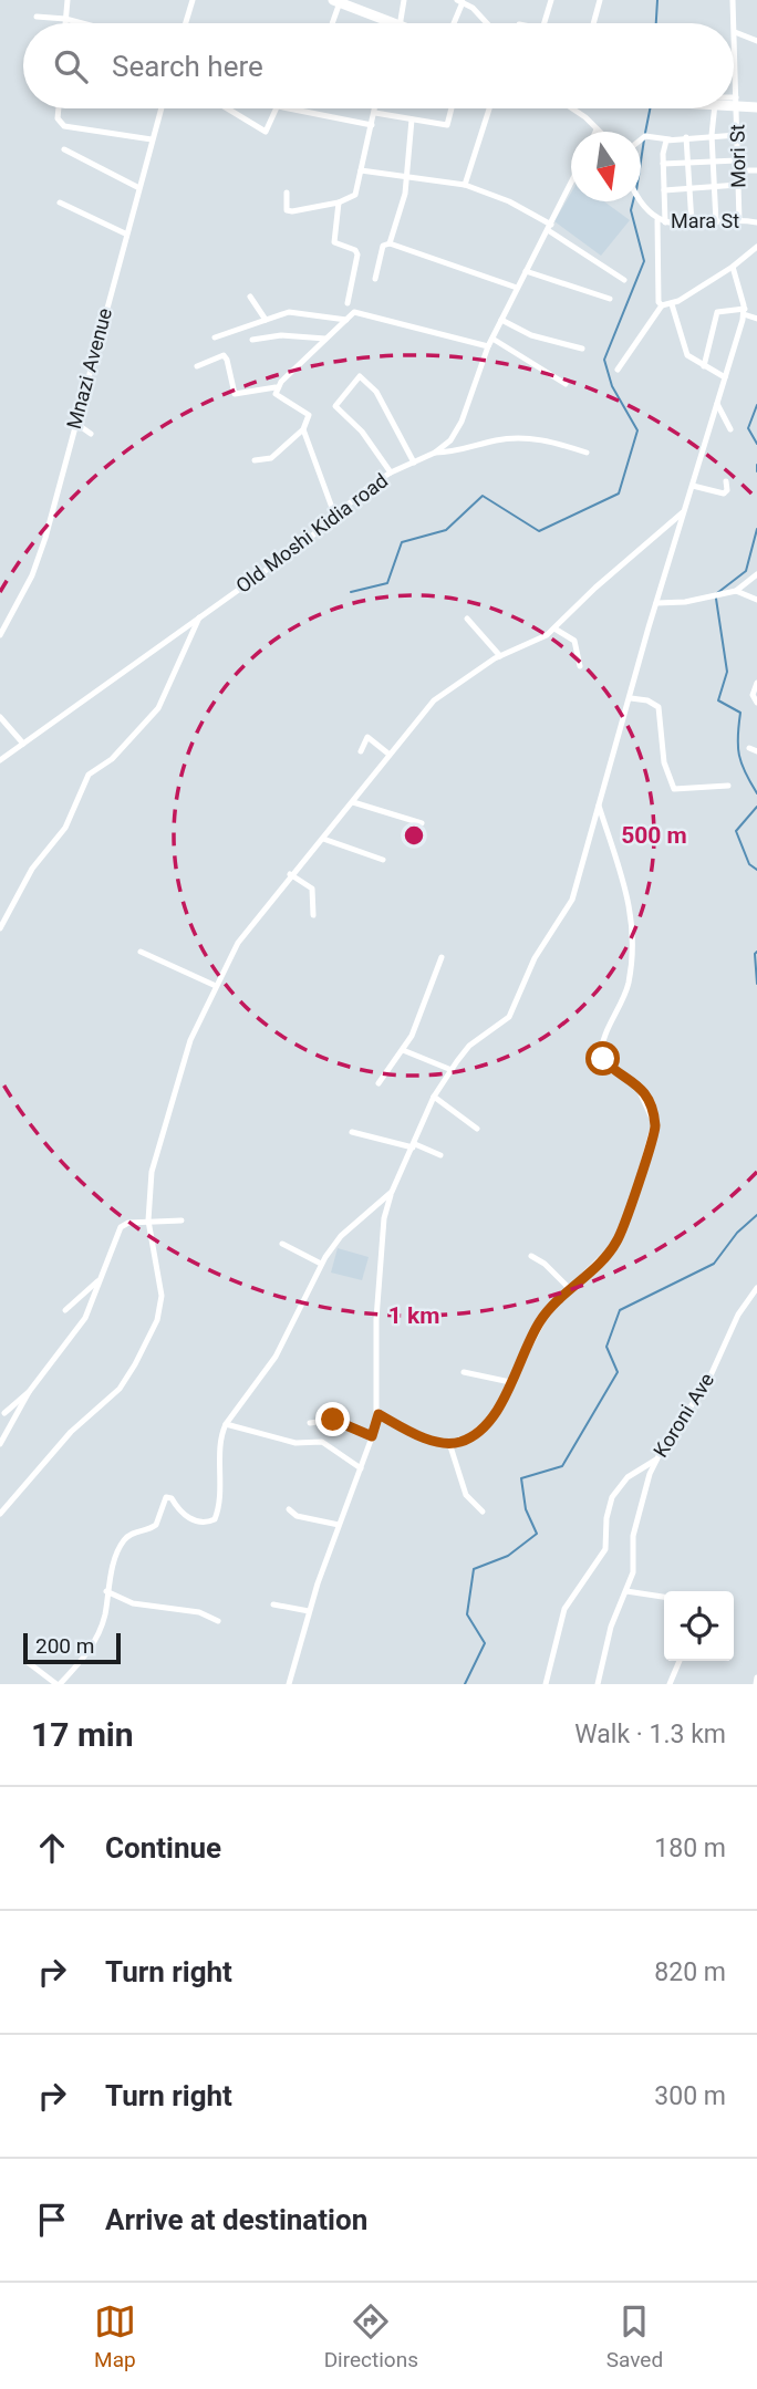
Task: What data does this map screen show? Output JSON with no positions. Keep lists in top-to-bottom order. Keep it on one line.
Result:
{"streets":{"street":["Mori St","Mara St","Mnazi Avenue","Old Moshi Kidia road","Koroni Ave"]},"crossings":[["Mori St","Mara St"]],"scale_bar":"200 m","north":"bottom","page":{"search":"Search here","scale":"200 m","heading":["17 min","Walk · 1.3 km"],"list":[["Continue","180 m"],["Turn right","820 m"],["Turn right","300 m"],"Arrive at destination"],"nav":["Map","Directions","Saved"]},"rings":["500 m","1 km"]}
